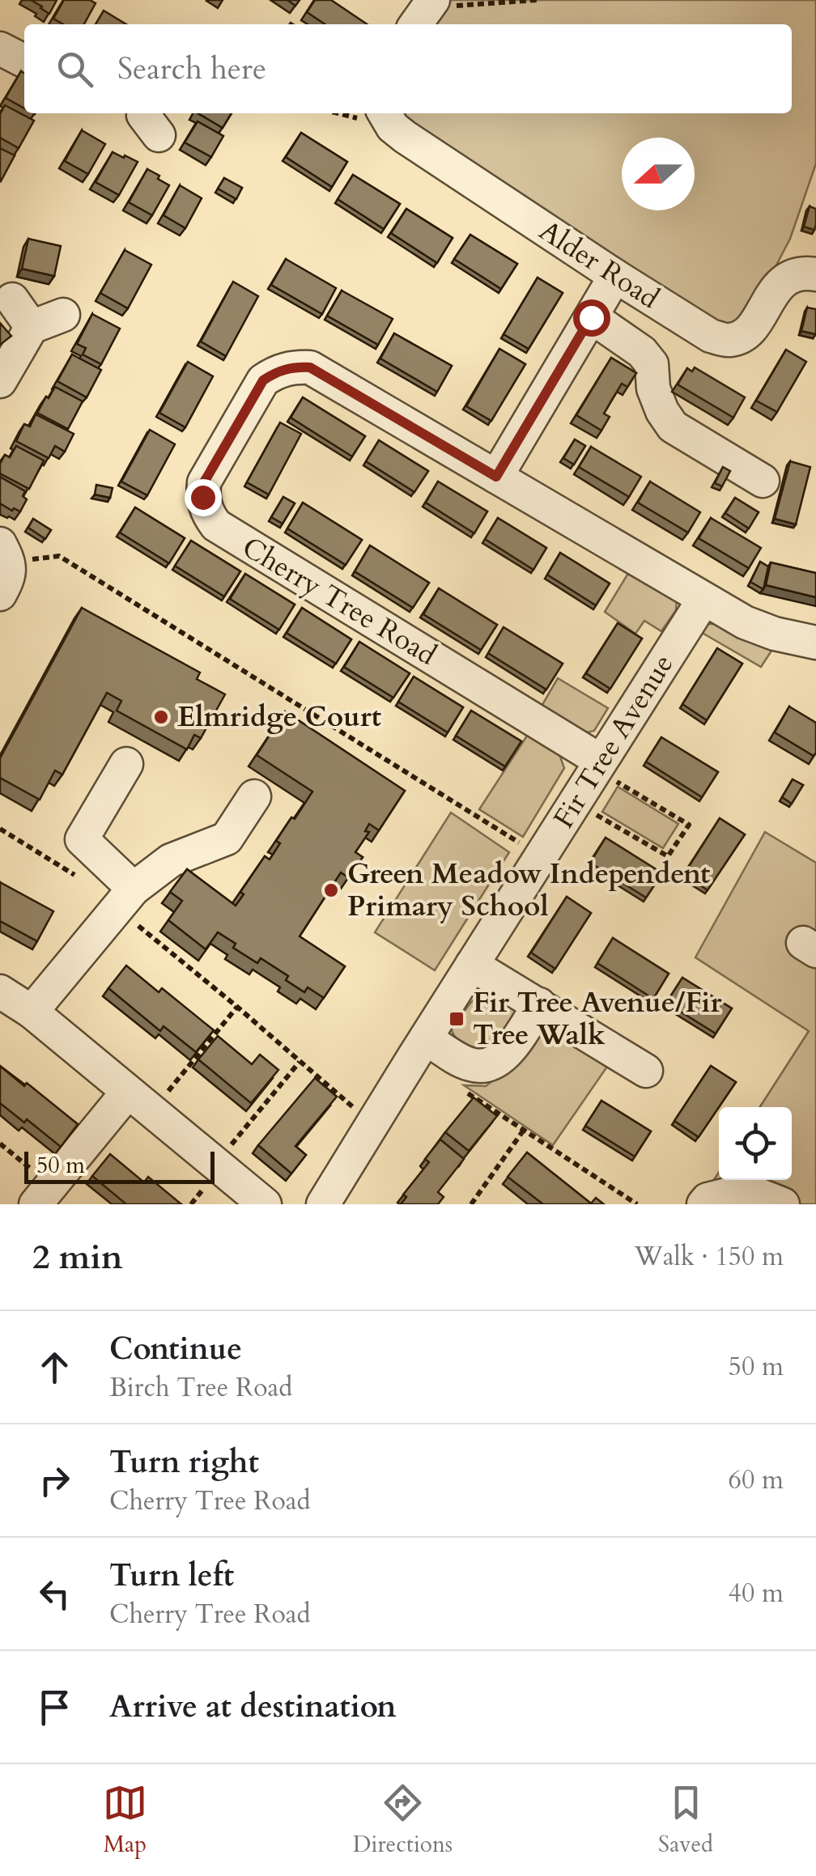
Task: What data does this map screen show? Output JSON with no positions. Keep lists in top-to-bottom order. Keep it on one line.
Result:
{"streets":{"street":["Alder Road","Cherry Tree Road","Fir Tree Avenue"]},"crossings":[["Cherry Tree Road","Fir Tree Avenue"]],"places":{"other":["Elmridge Court","Green Meadow Independent Primary School"],"transit":["Fir Tree Avenue/Fir Tree Walk"]},"scale_bar":"50 m","north":"left","page":{"search":"Search here","scale":"50 m","heading":["2 min","Walk · 150 m"],"list":[["Continue","Birch Tree Road","50 m"],["Turn right","Cherry Tree Road","60 m"],["Turn left","Cherry Tree Road","40 m"],"Arrive at destination"],"nav":["Map","Directions","Saved"]}}
